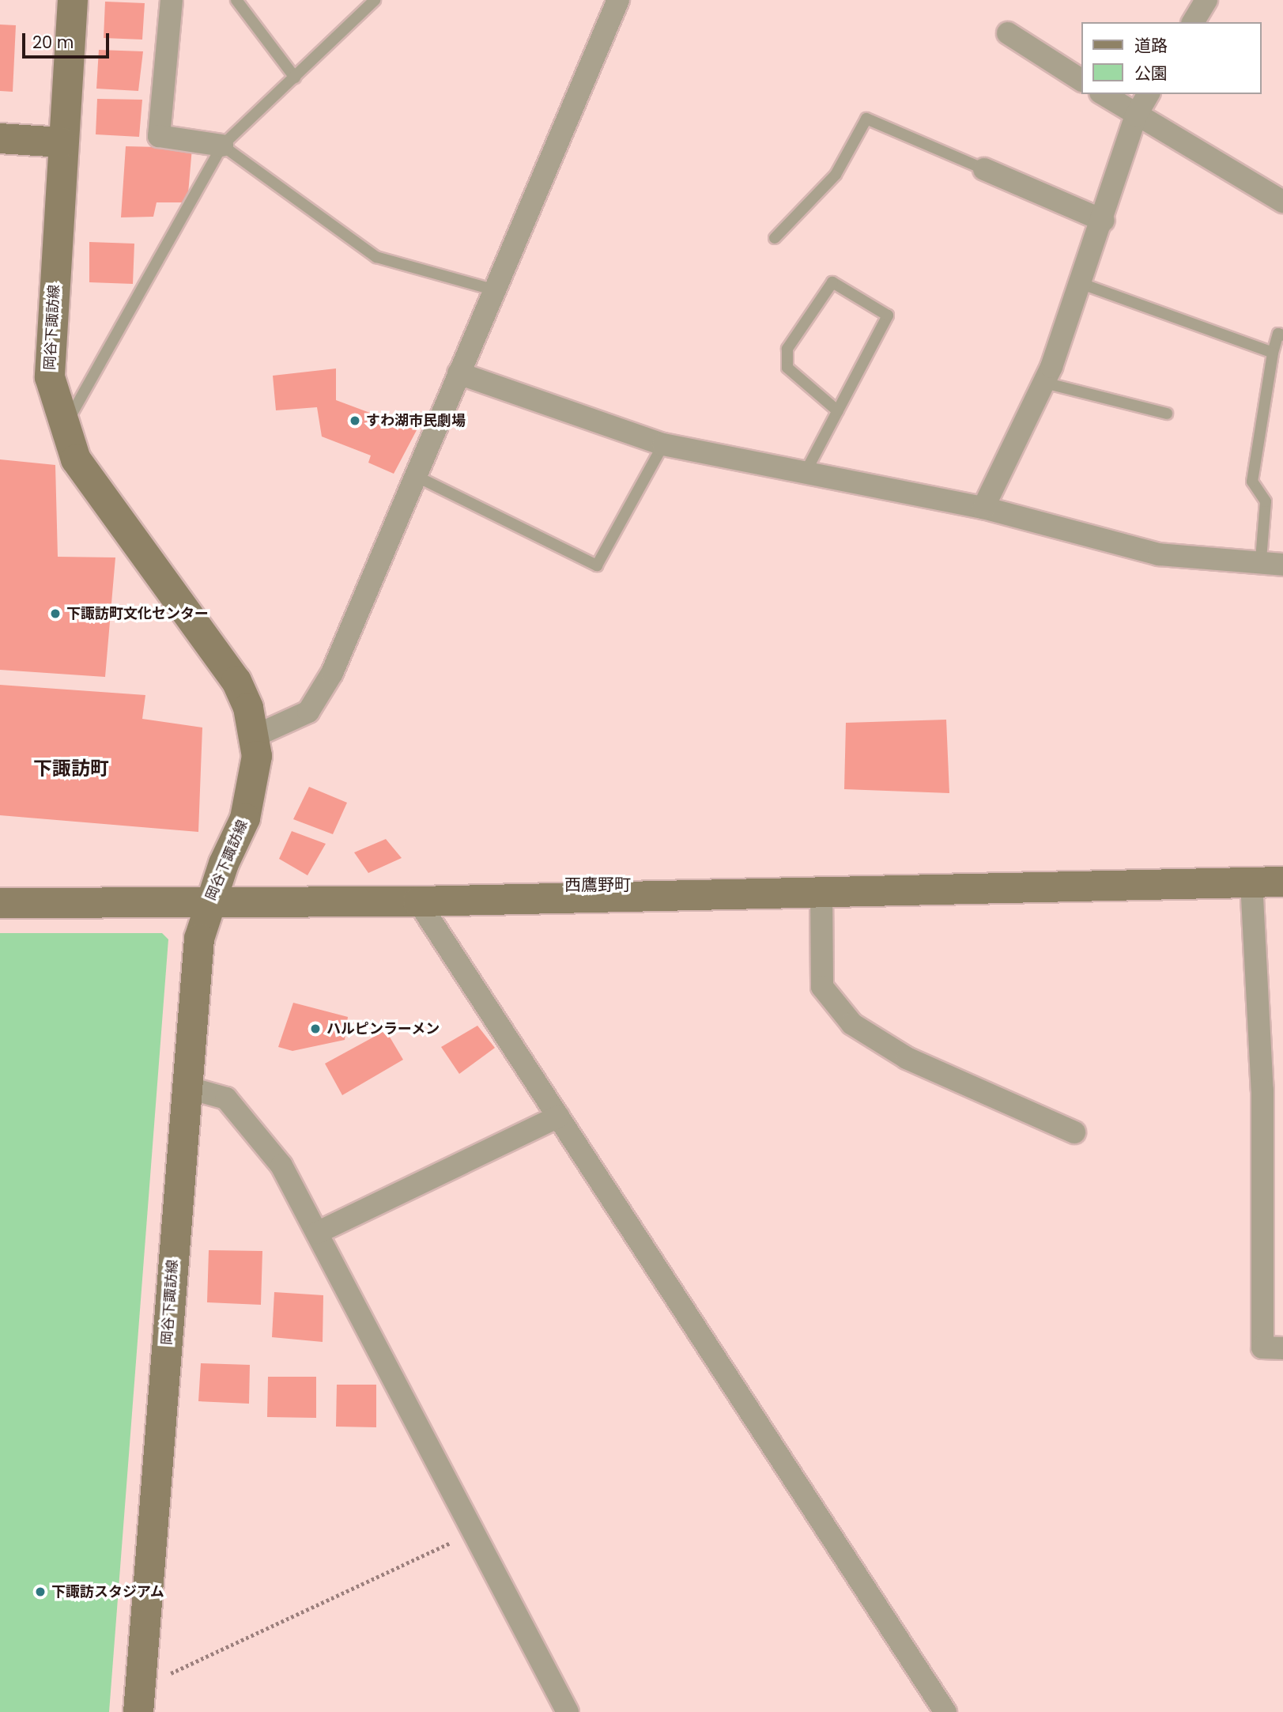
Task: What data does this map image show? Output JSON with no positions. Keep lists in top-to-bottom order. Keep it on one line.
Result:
{"streets":{"main road":["岡谷下諏訪線"]},"districts":["下諏訪町","西鷹野町"],"places":["すわ湖市民劇場","下諏訪町文化センター","ハルピンラーメン","下諏訪スタジアム"],"legend":["道路","公園"],"scale_bar":"20 m"}
